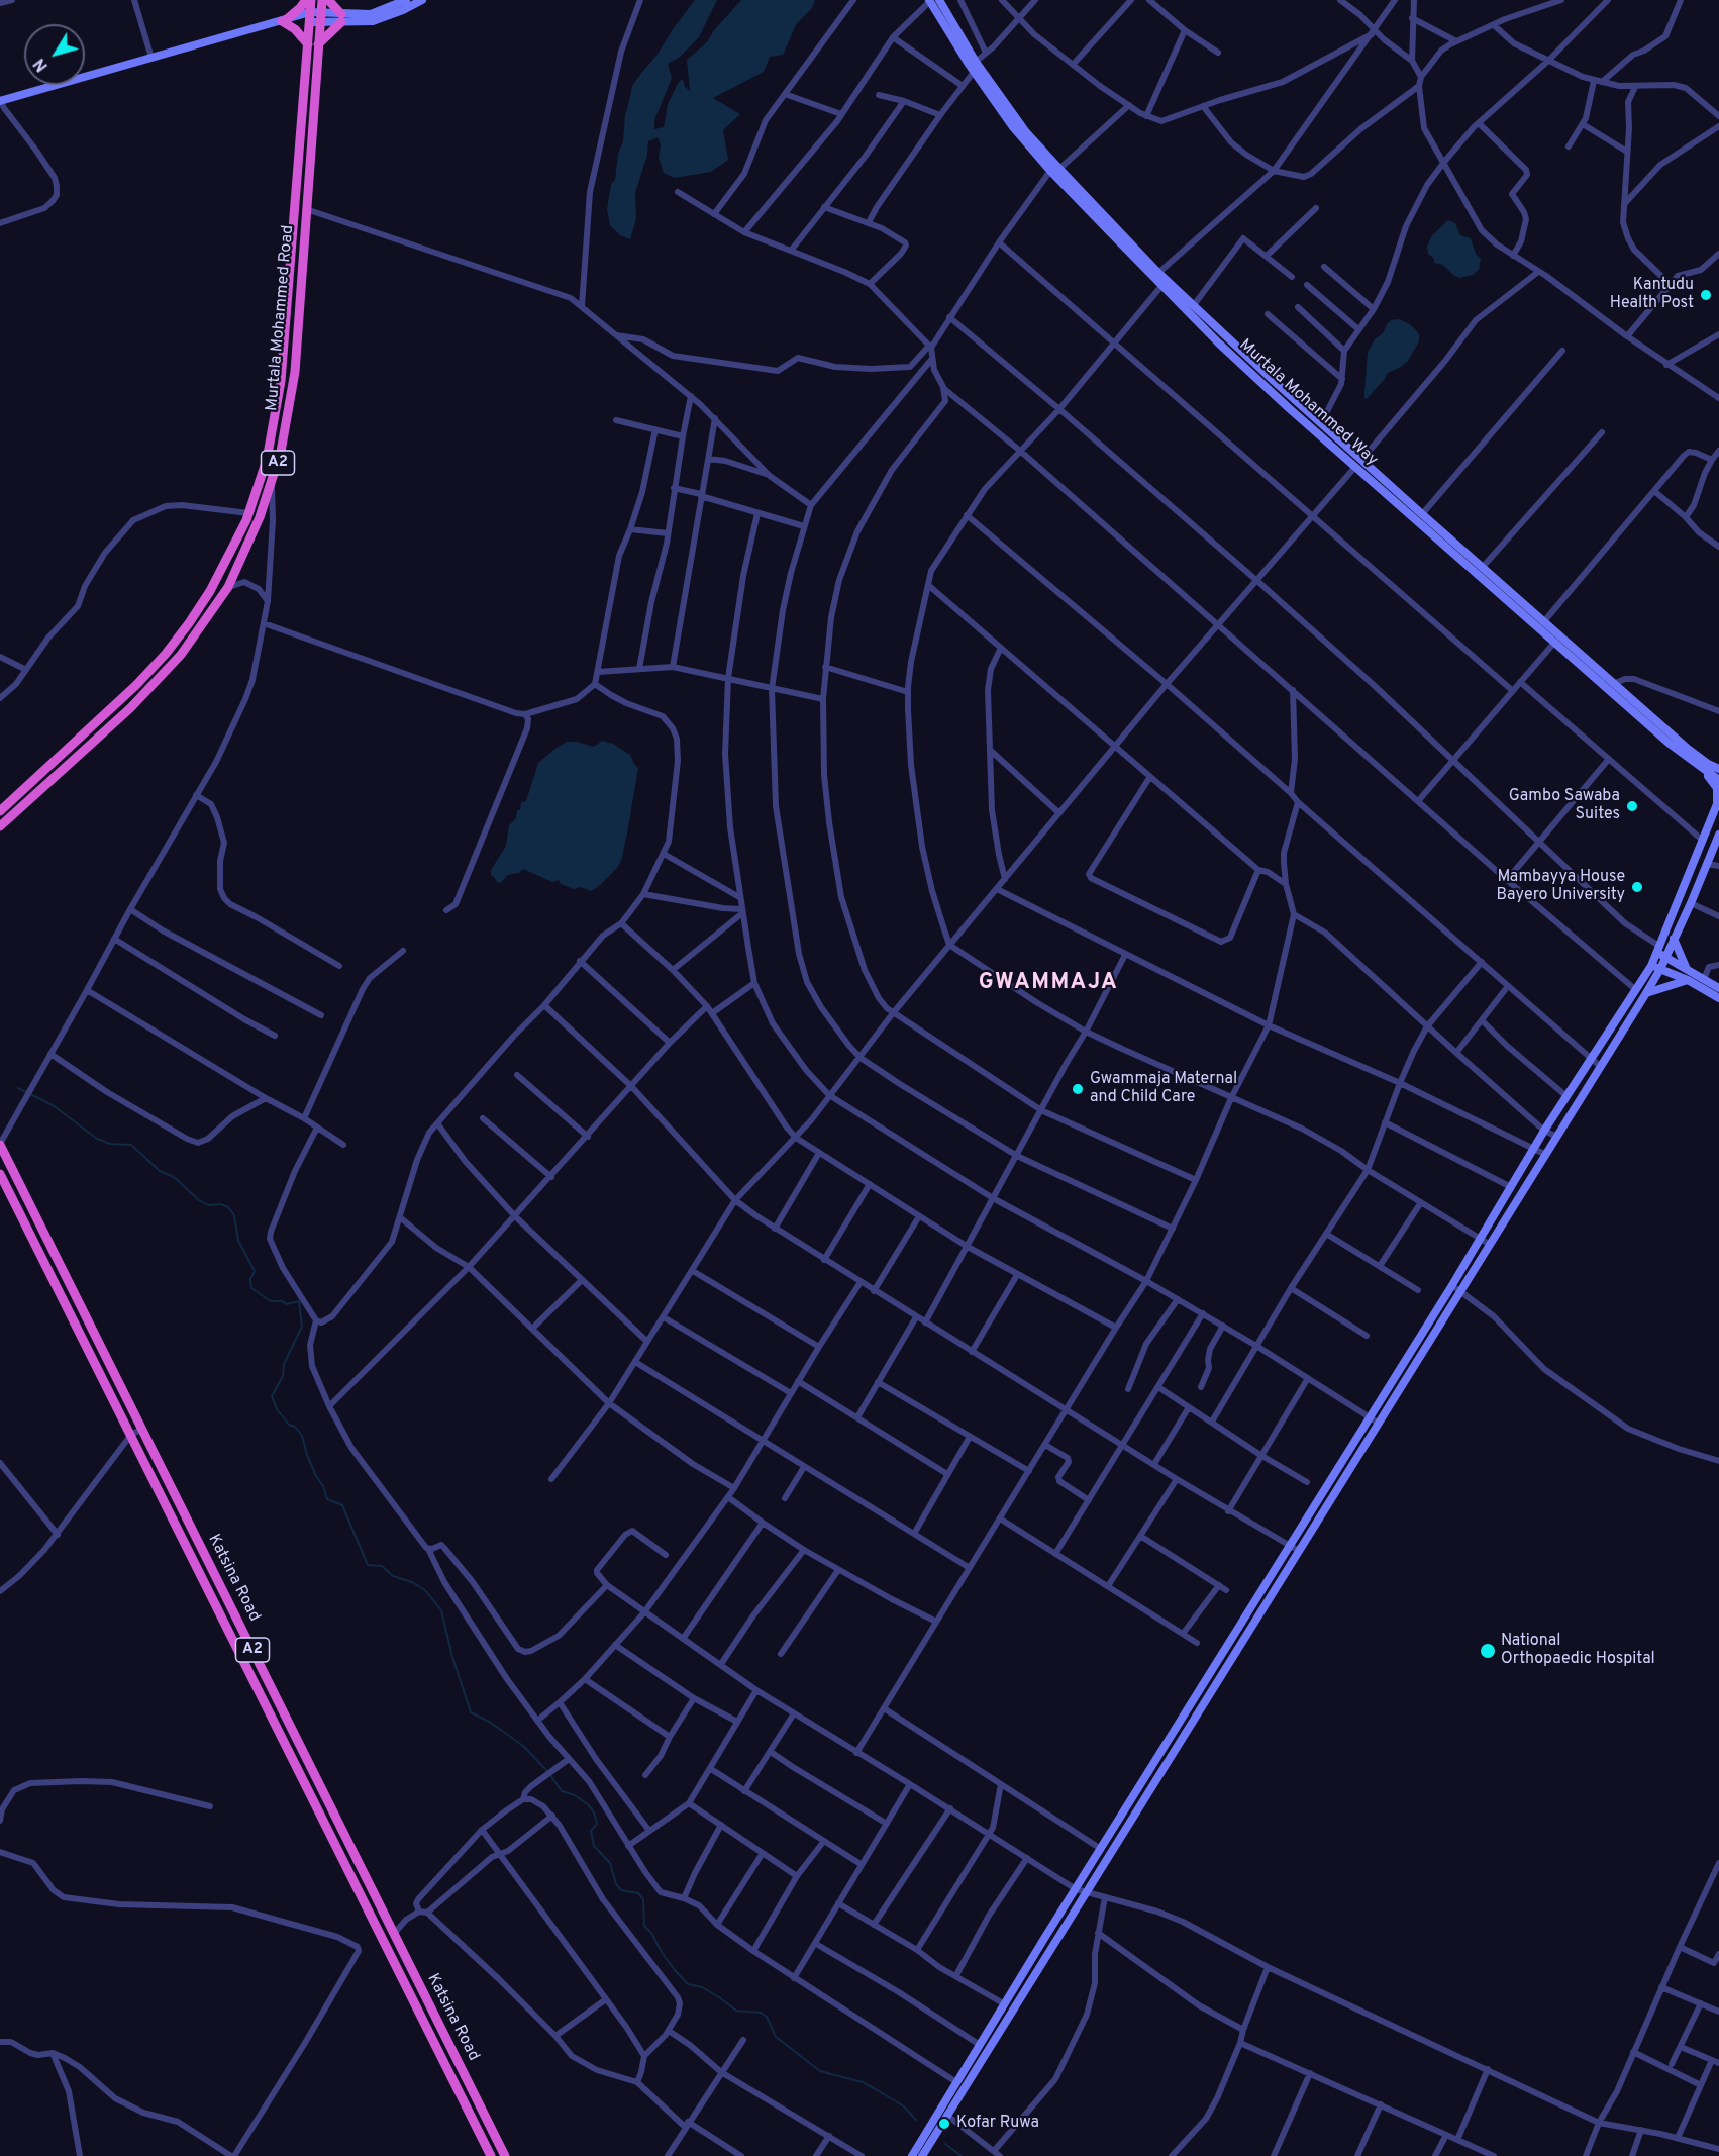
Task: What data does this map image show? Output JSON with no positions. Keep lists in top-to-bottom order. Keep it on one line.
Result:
{"streets":{"highway":["Murtala Mohammed Road","A2","Katsina Road"],"main road":["Murtala Mohammed Way"]},"districts":["GWAMMAJA"],"places":["Kantudu Health Post","Gambo Sawaba Suites","Mambayya House Bayero University","Gwammaja Maternal and Child Care","National Orthopaedic Hospital","Kofar Ruwa"],"north":"bottom left"}
